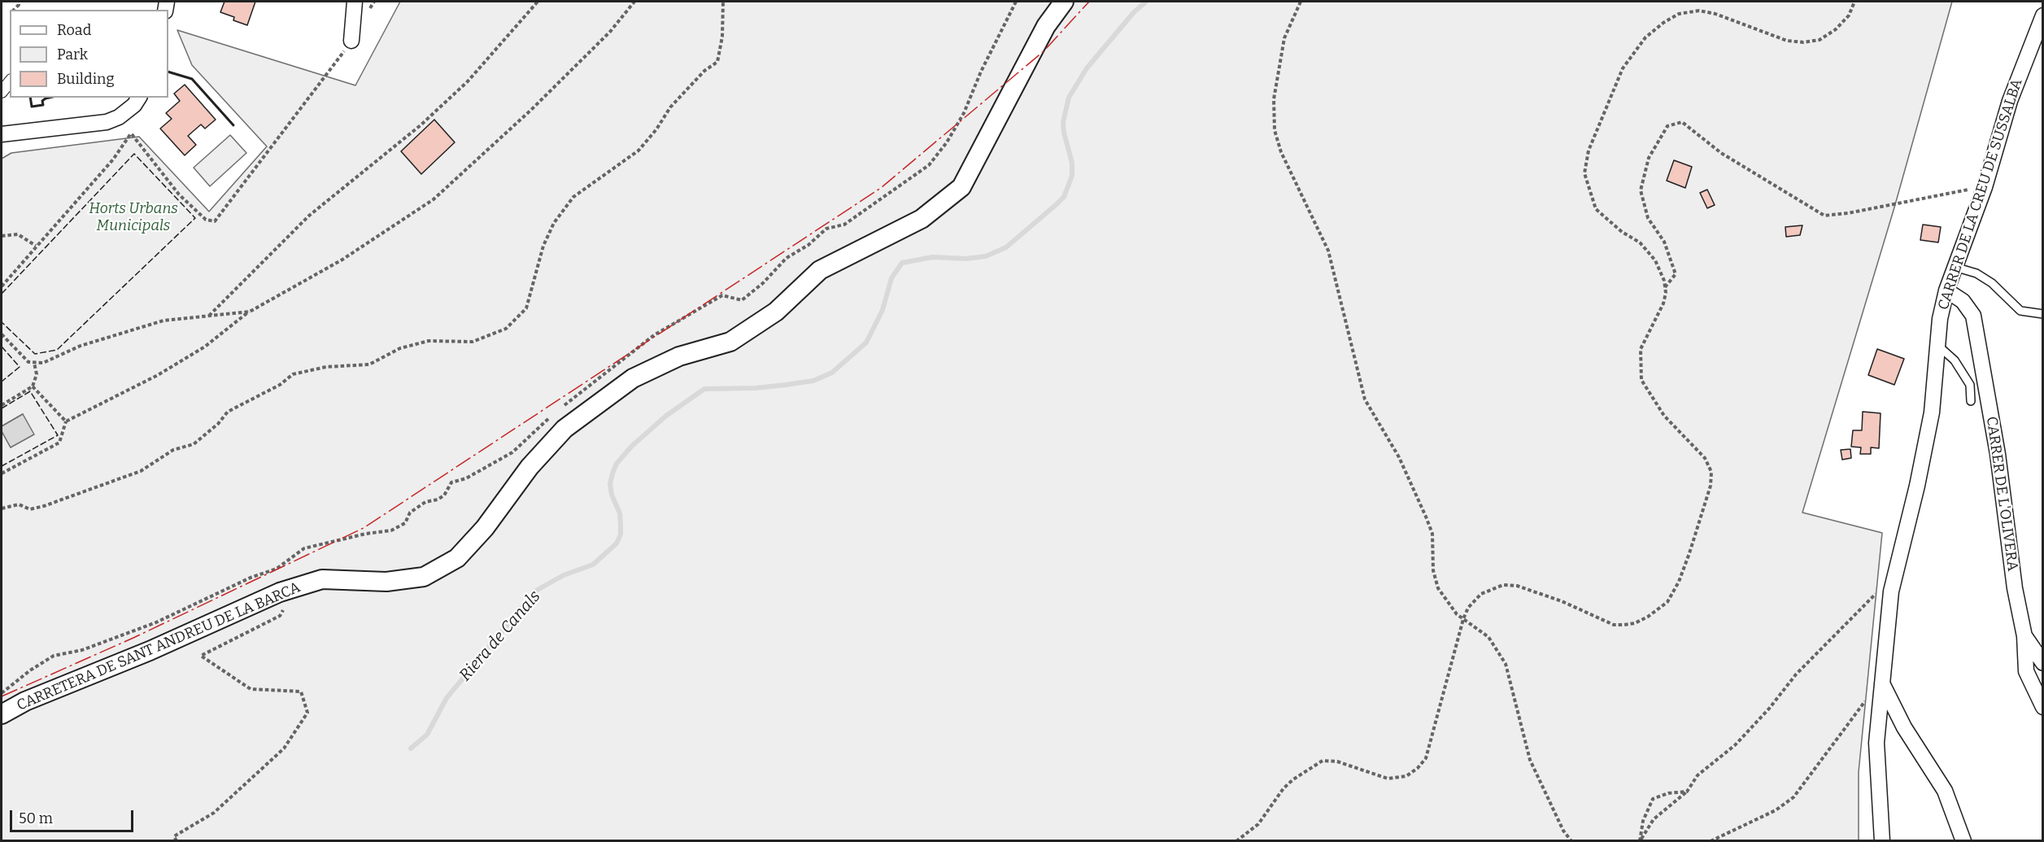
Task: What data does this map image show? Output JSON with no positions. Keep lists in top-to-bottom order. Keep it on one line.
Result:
{"streets":{"street":["CARRER DE LA CREU DE SUSSALBA","CARRER DE L'OLIVERA","CARRETERA DE SANT ANDREU DE LA BARCA"]},"crossings":[["CARRER DE LA CREU DE SUSSALBA","CARRER DE L'OLIVERA"]],"water":["Riera de Canals"],"parks":["Horts Urbans Municipals"],"legend":["Road","Park","Building"],"scale_bar":"50 m"}
